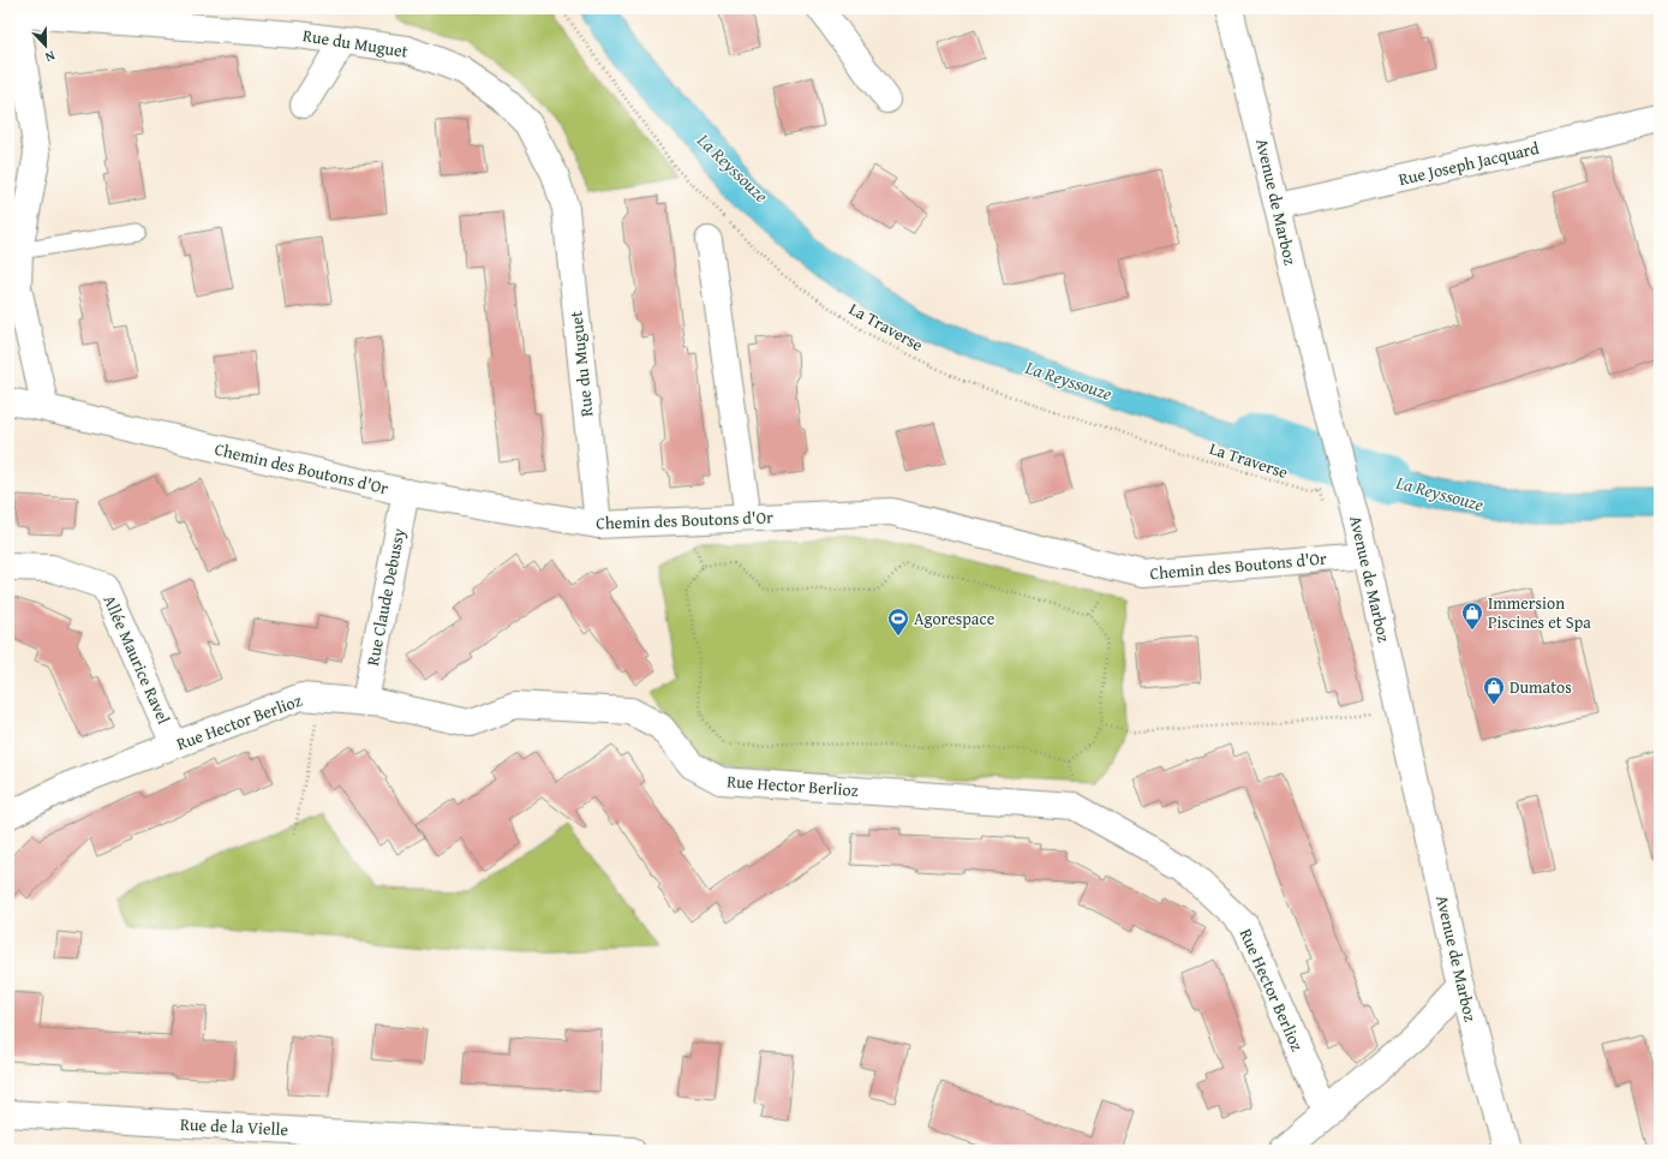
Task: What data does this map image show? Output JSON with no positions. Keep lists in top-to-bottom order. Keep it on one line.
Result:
{"streets":{"street":["Rue du Muguet","Rue Joseph Jacquard","Avenue de Marboz","Chemin des Boutons d'Or","Rue Claude Debussy","Allée Maurice Ravel","Rue Hector Berlioz","Rue de la Vielle"],"path":["La Traverse"]},"crossings":[["Rue du Muguet","Chemin des Boutons d'Or"],["Rue Joseph Jacquard","Avenue de Marboz"],["Avenue de Marboz","Chemin des Boutons d'Or"],["Chemin des Boutons d'Or","Rue Claude Debussy"],["Rue Claude Debussy","Rue Hector Berlioz"],["Allée Maurice Ravel","Rue Hector Berlioz"]],"water":["La Reyssouze"],"places":{"shop":["Immersion Piscines et Spa","Dumatos"],"sports":["Agorespace"]},"north":"bottom"}
